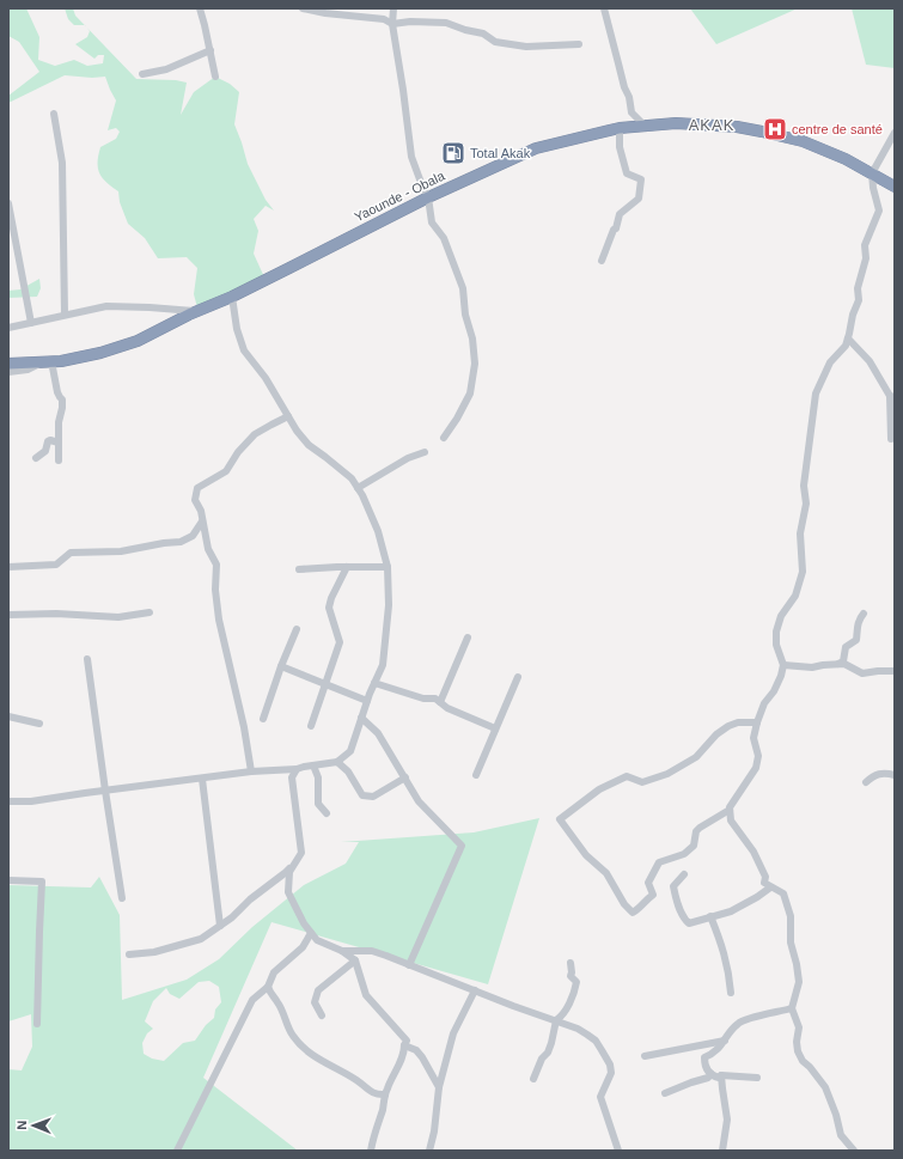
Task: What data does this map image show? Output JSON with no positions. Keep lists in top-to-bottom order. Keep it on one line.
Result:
{"streets":{"highway":["Yaounde - Obala"]},"districts":["AKAK"],"places":{"hospital":["centre de santé"],"fuel station":["Total Akak"]},"north":"left"}
